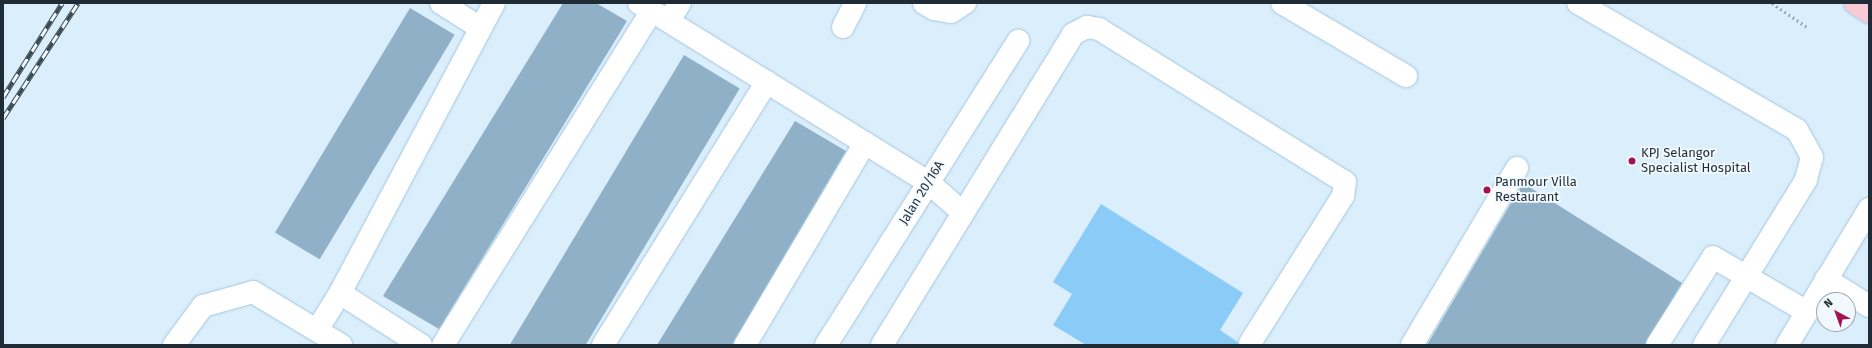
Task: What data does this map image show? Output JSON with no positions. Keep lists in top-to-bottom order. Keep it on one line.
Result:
{"streets":{"street":["Jalan 20/16A"]},"places":["KPJ Selangor Specialist Hospital","Panmour Villa Restaurant"],"north":"top left"}
